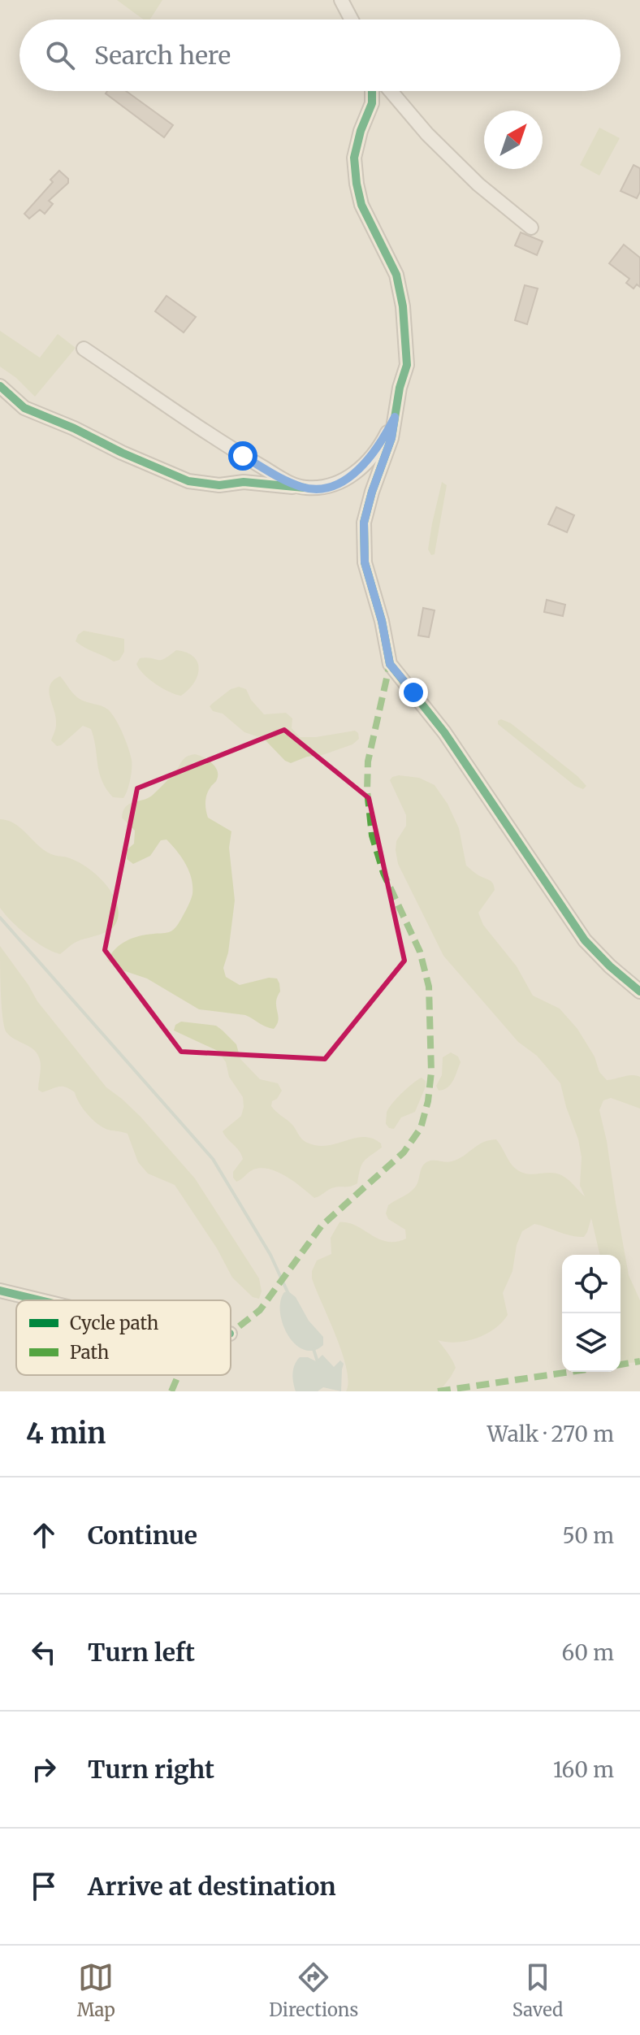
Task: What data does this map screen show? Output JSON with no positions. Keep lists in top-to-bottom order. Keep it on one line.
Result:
{"legend":["Cycle path","Path"],"north":"top right","page":{"search":"Search here","heading":["4 min","Walk · 270 m"],"list":[["Continue","50 m"],["Turn left","60 m"],["Turn right","160 m"],"Arrive at destination"],"nav":["Map","Directions","Saved"]}}
